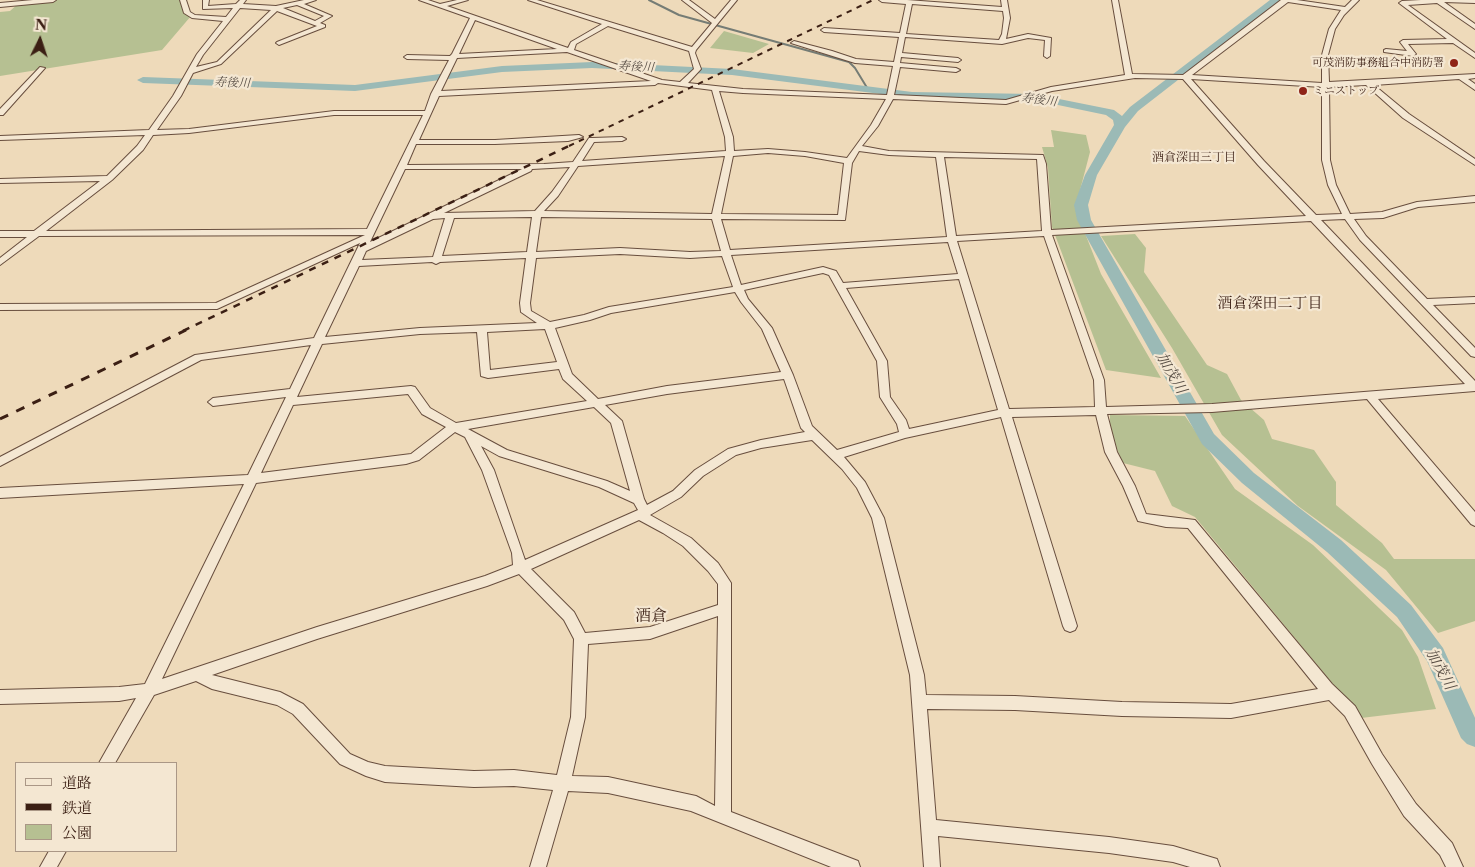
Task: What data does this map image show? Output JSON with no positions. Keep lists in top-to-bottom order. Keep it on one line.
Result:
{"districts":["酒倉深田三丁目","酒倉深田二丁目","酒倉"],"water":["寿後川","加茂川"],"places":["可茂消防事務組合中消防署","ミニストップ"],"legend":["道路","鉄道","公園"],"north":"top"}
